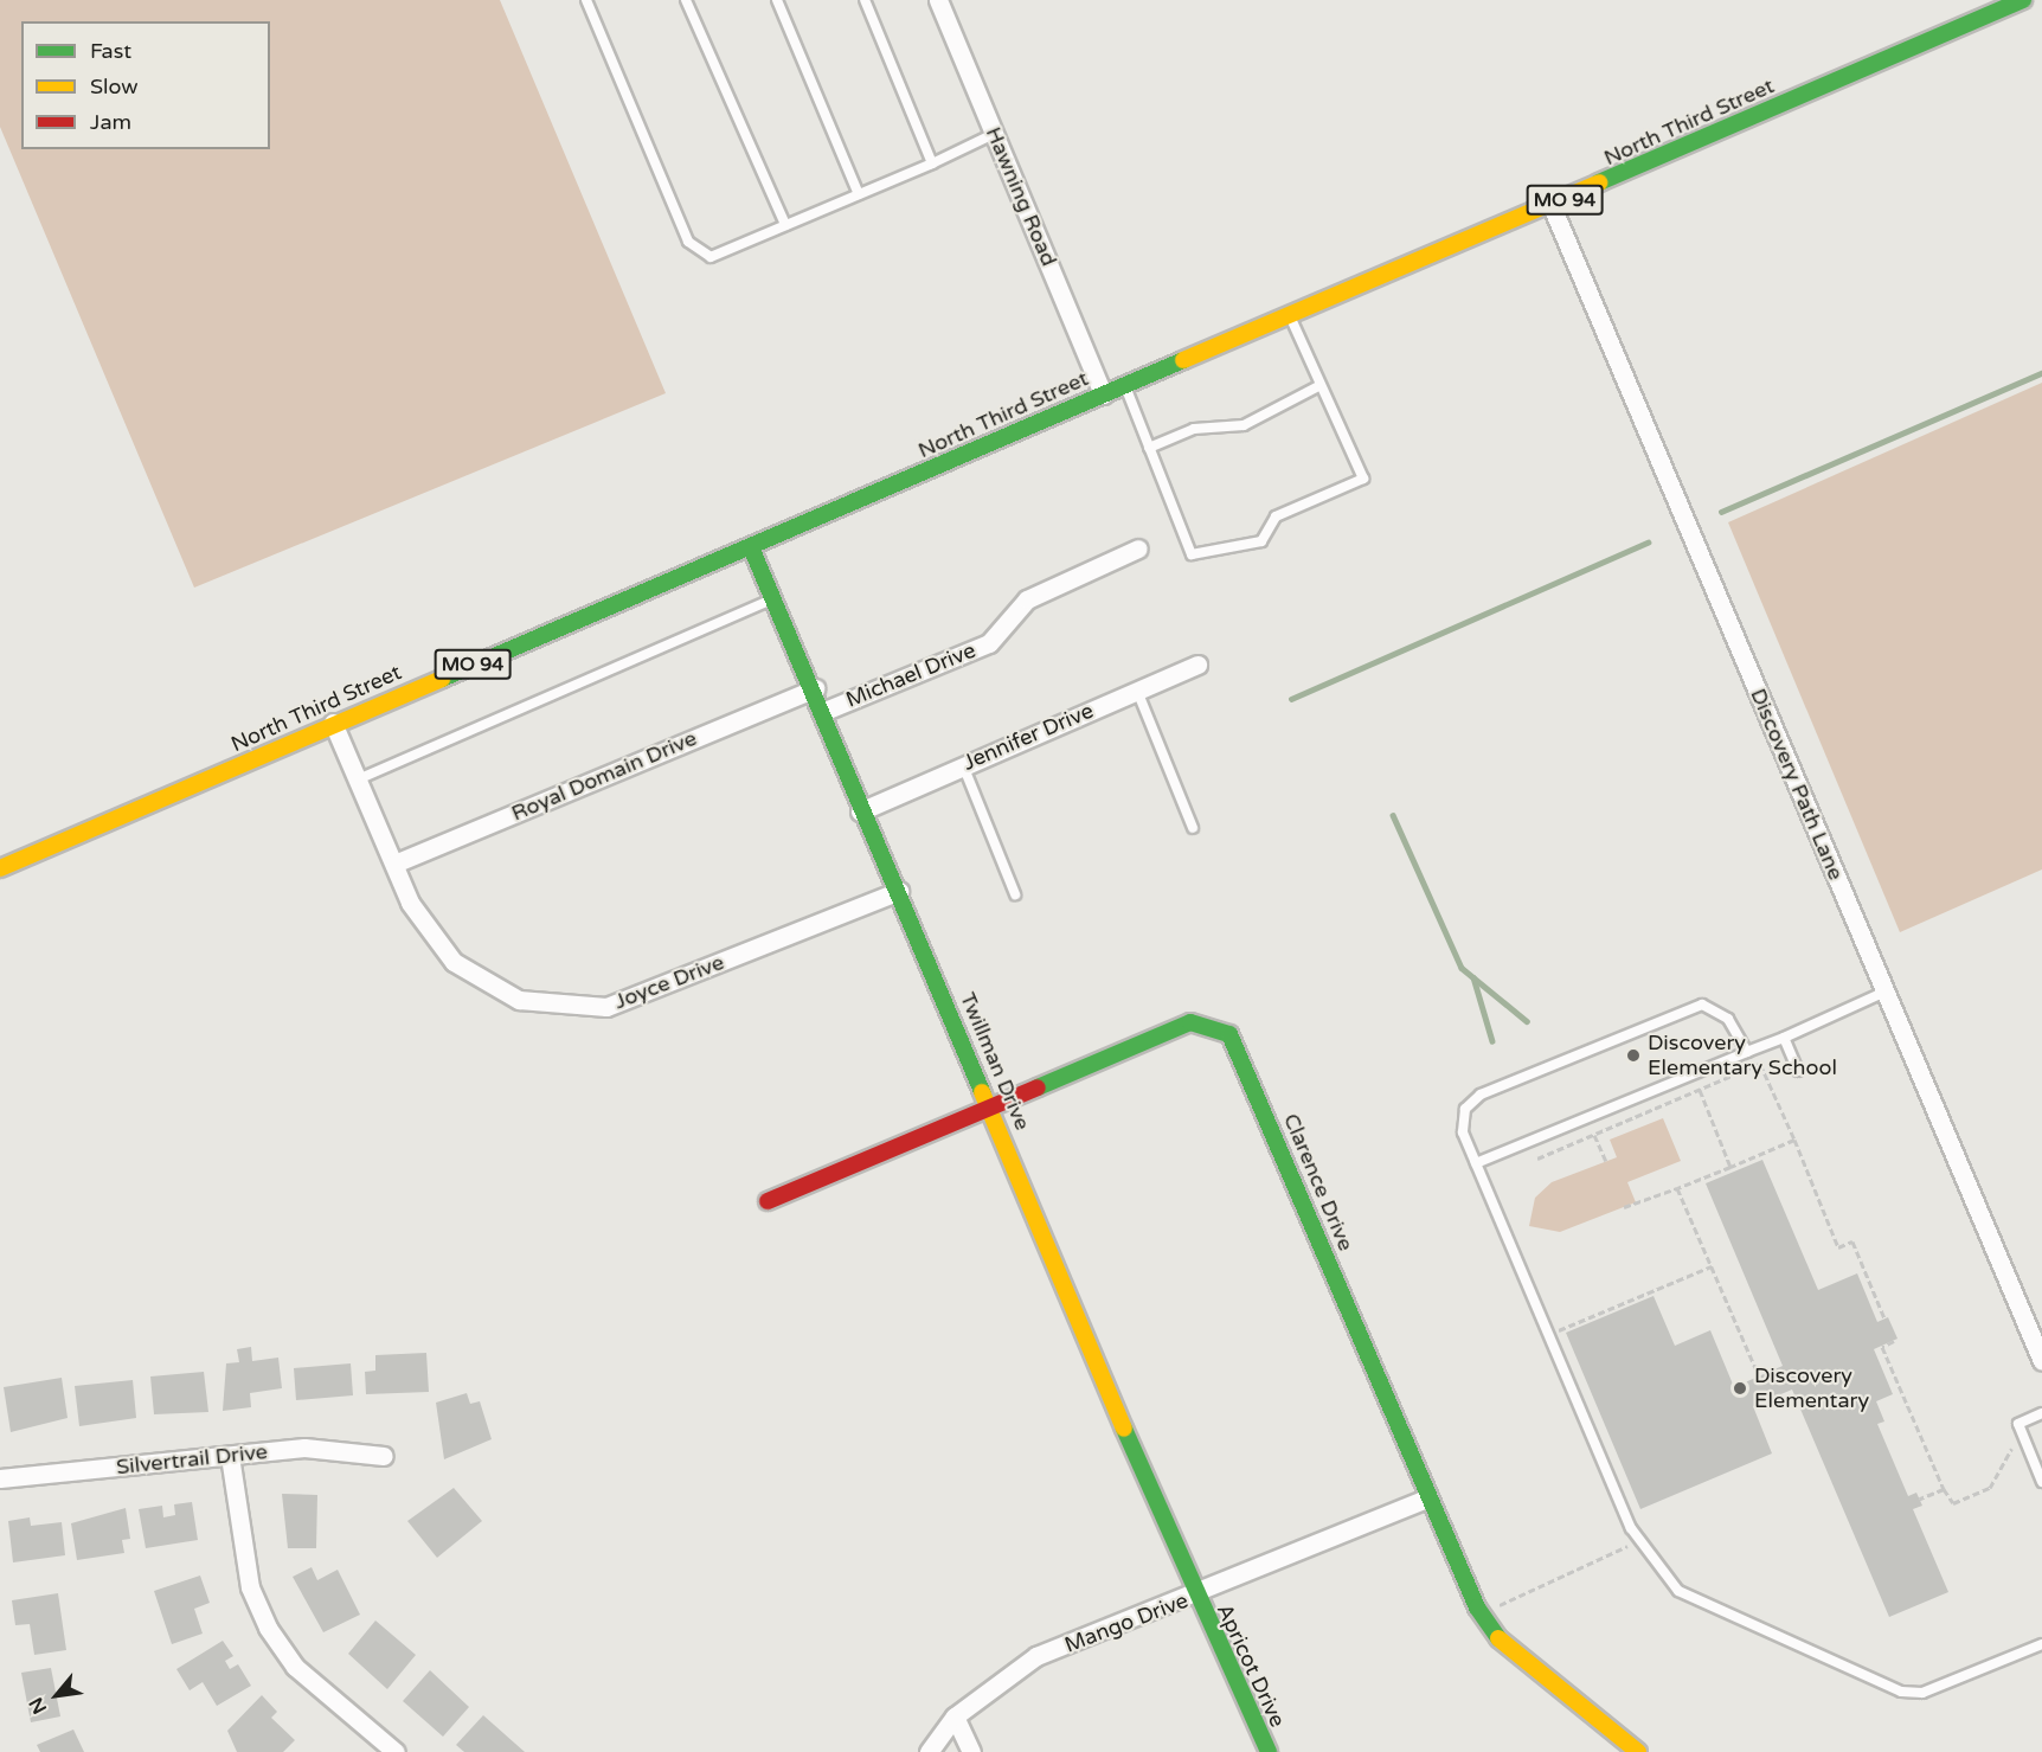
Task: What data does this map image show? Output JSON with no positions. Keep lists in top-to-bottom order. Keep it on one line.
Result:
{"streets":{"street":["North Third Street","Hawning Road","MO 94","Michael Drive","Jennifer Drive","Royal Domain Drive","Discovery Path Lane","Joyce Drive","Twillman Drive","Clarence Drive","Silvertrail Drive","Mango Drive","Apricot Drive"]},"crossings":[["North Third Street","Hawning Road"],["North Third Street","Discovery Path Lane"],["North Third Street","Joyce Drive"],["North Third Street","Twillman Drive"],["Michael Drive","Twillman Drive"],["Jennifer Drive","Twillman Drive"],["Royal Domain Drive","Joyce Drive"],["Royal Domain Drive","Twillman Drive"],["Joyce Drive","Twillman Drive"],["Twillman Drive","Clarence Drive"],["Twillman Drive","Mango Drive"],["Twillman Drive","Apricot Drive"],["Clarence Drive","Mango Drive"],["Mango Drive","Apricot Drive"]],"places":["Discovery Elementary School","Discovery Elementary"],"legend":["Fast","Slow","Jam"],"north":"bottom left"}
